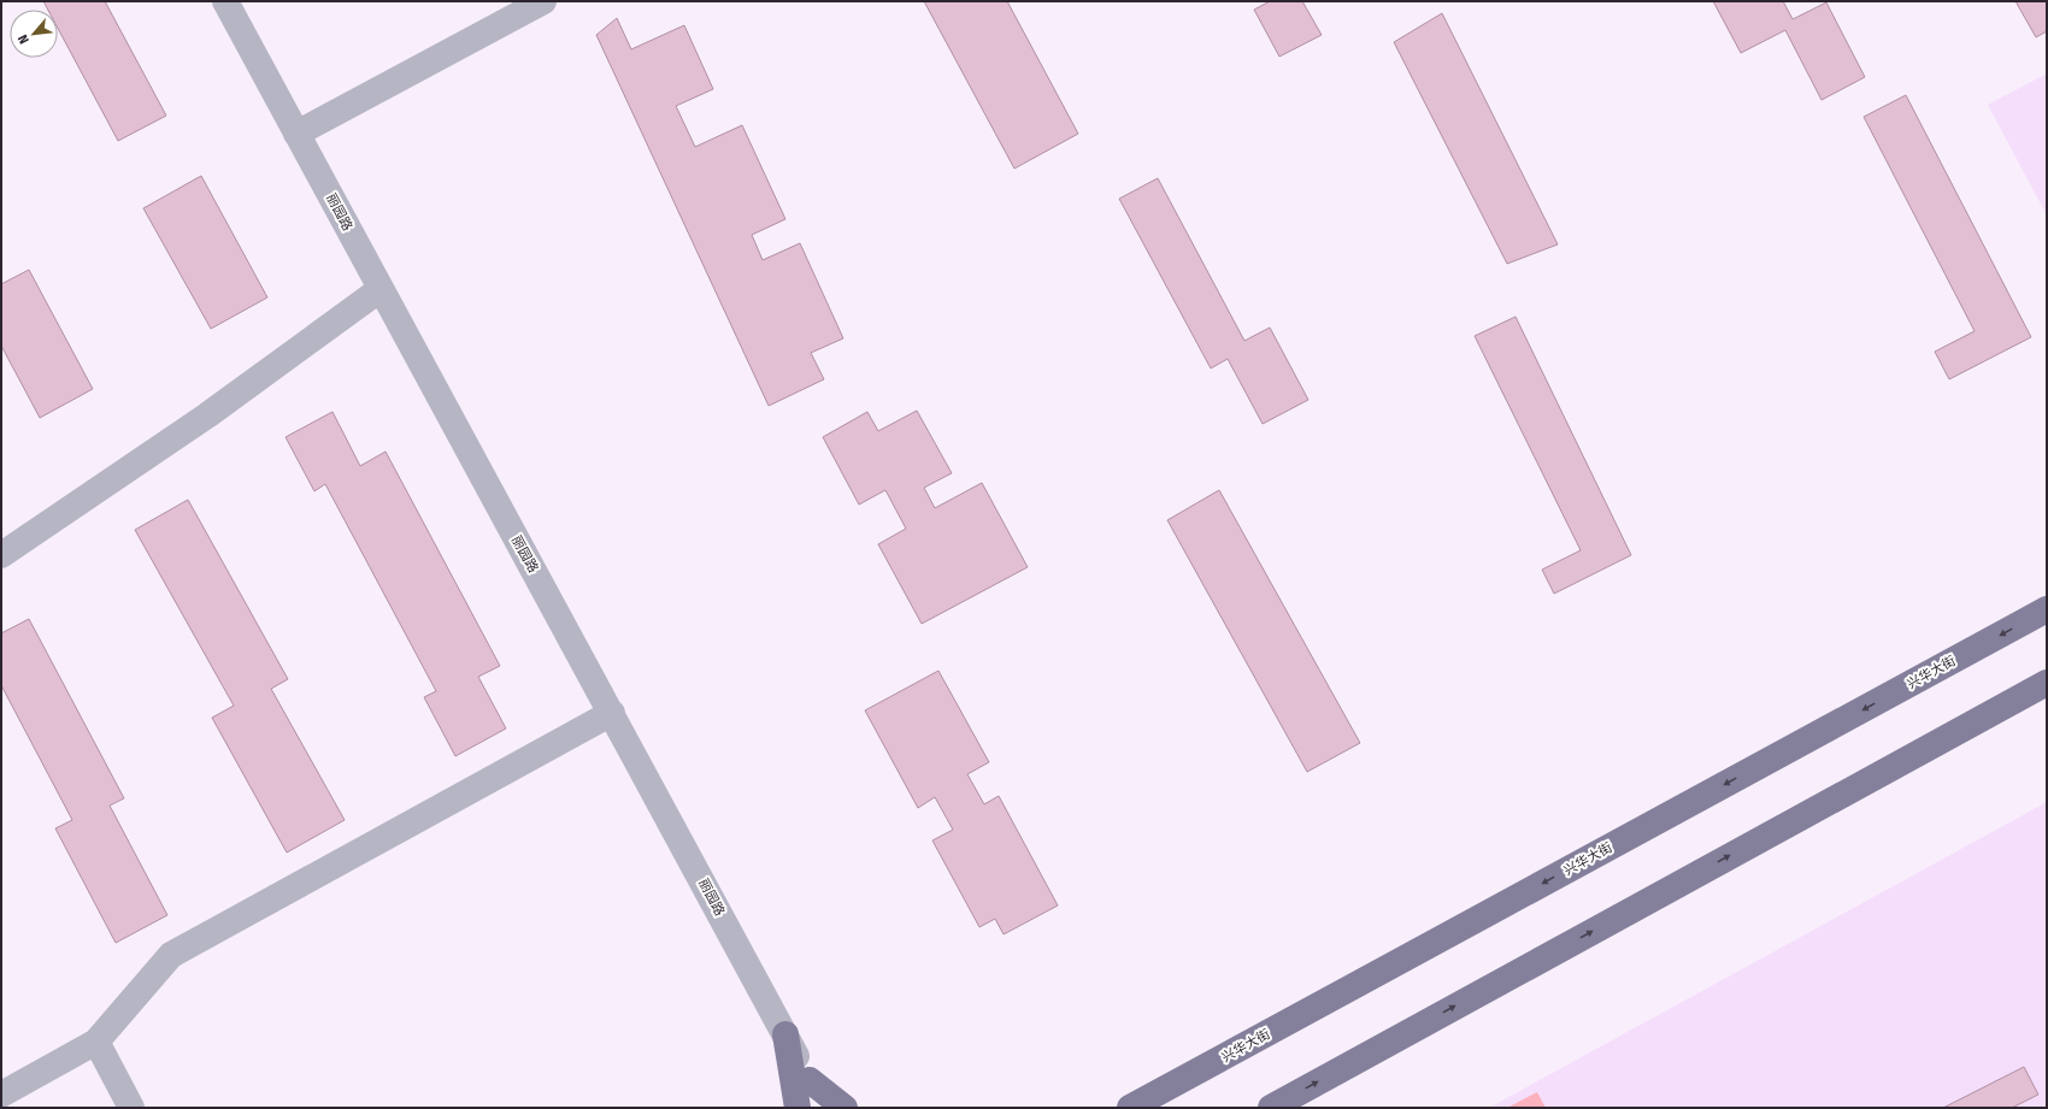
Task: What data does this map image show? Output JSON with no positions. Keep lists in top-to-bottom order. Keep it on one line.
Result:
{"streets":{"main road":["兴华大街"],"street":["丽园路"]},"north":"bottom left"}
